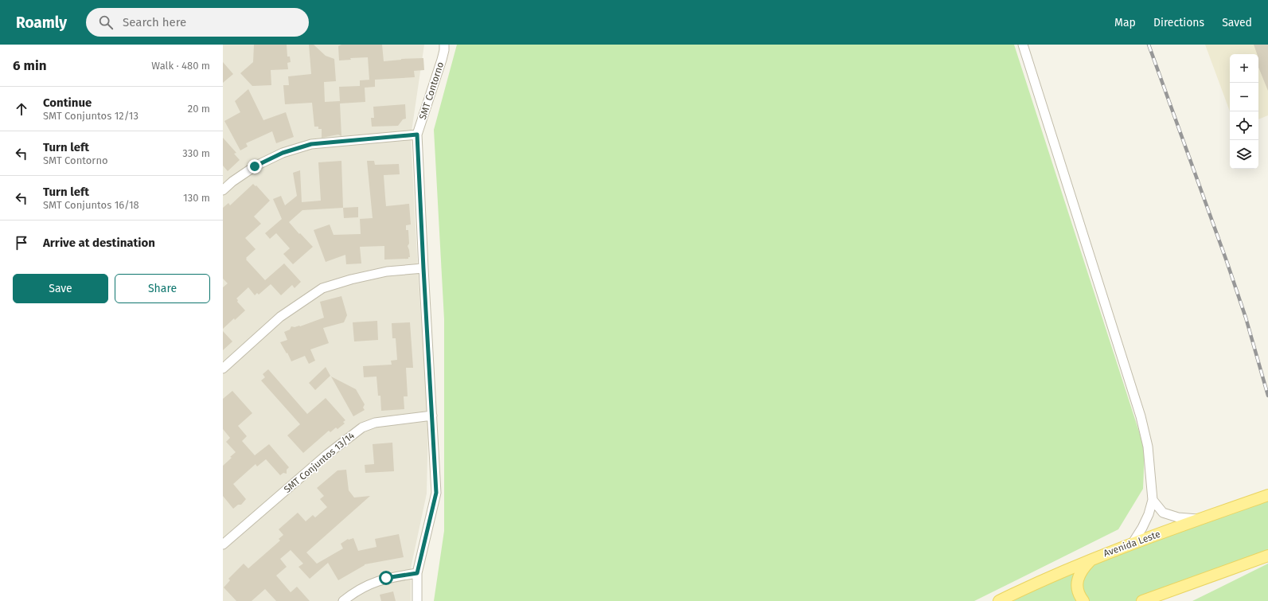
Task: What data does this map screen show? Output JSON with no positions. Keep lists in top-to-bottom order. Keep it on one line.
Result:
{"streets":{"main road":["Avenida Leste"],"street":["SMT Contorno","SMT Conjuntos 13/14"]},"crossings":[["SMT Contorno","SMT Conjuntos 13/14"]],"page":{"header":"Roamly","search":"Search here","nav":["Map","Directions","Saved"],"heading":["6 min","Walk · 480 m"],"map_buttons":["+","−"],"list":[["Continue","SMT Conjuntos 12/13","20 m"],["Turn left","SMT Contorno","330 m"],["Turn left","SMT Conjuntos 16/18","130 m"],"Arrive at destination"],"buttons":["Save","Share"]}}
